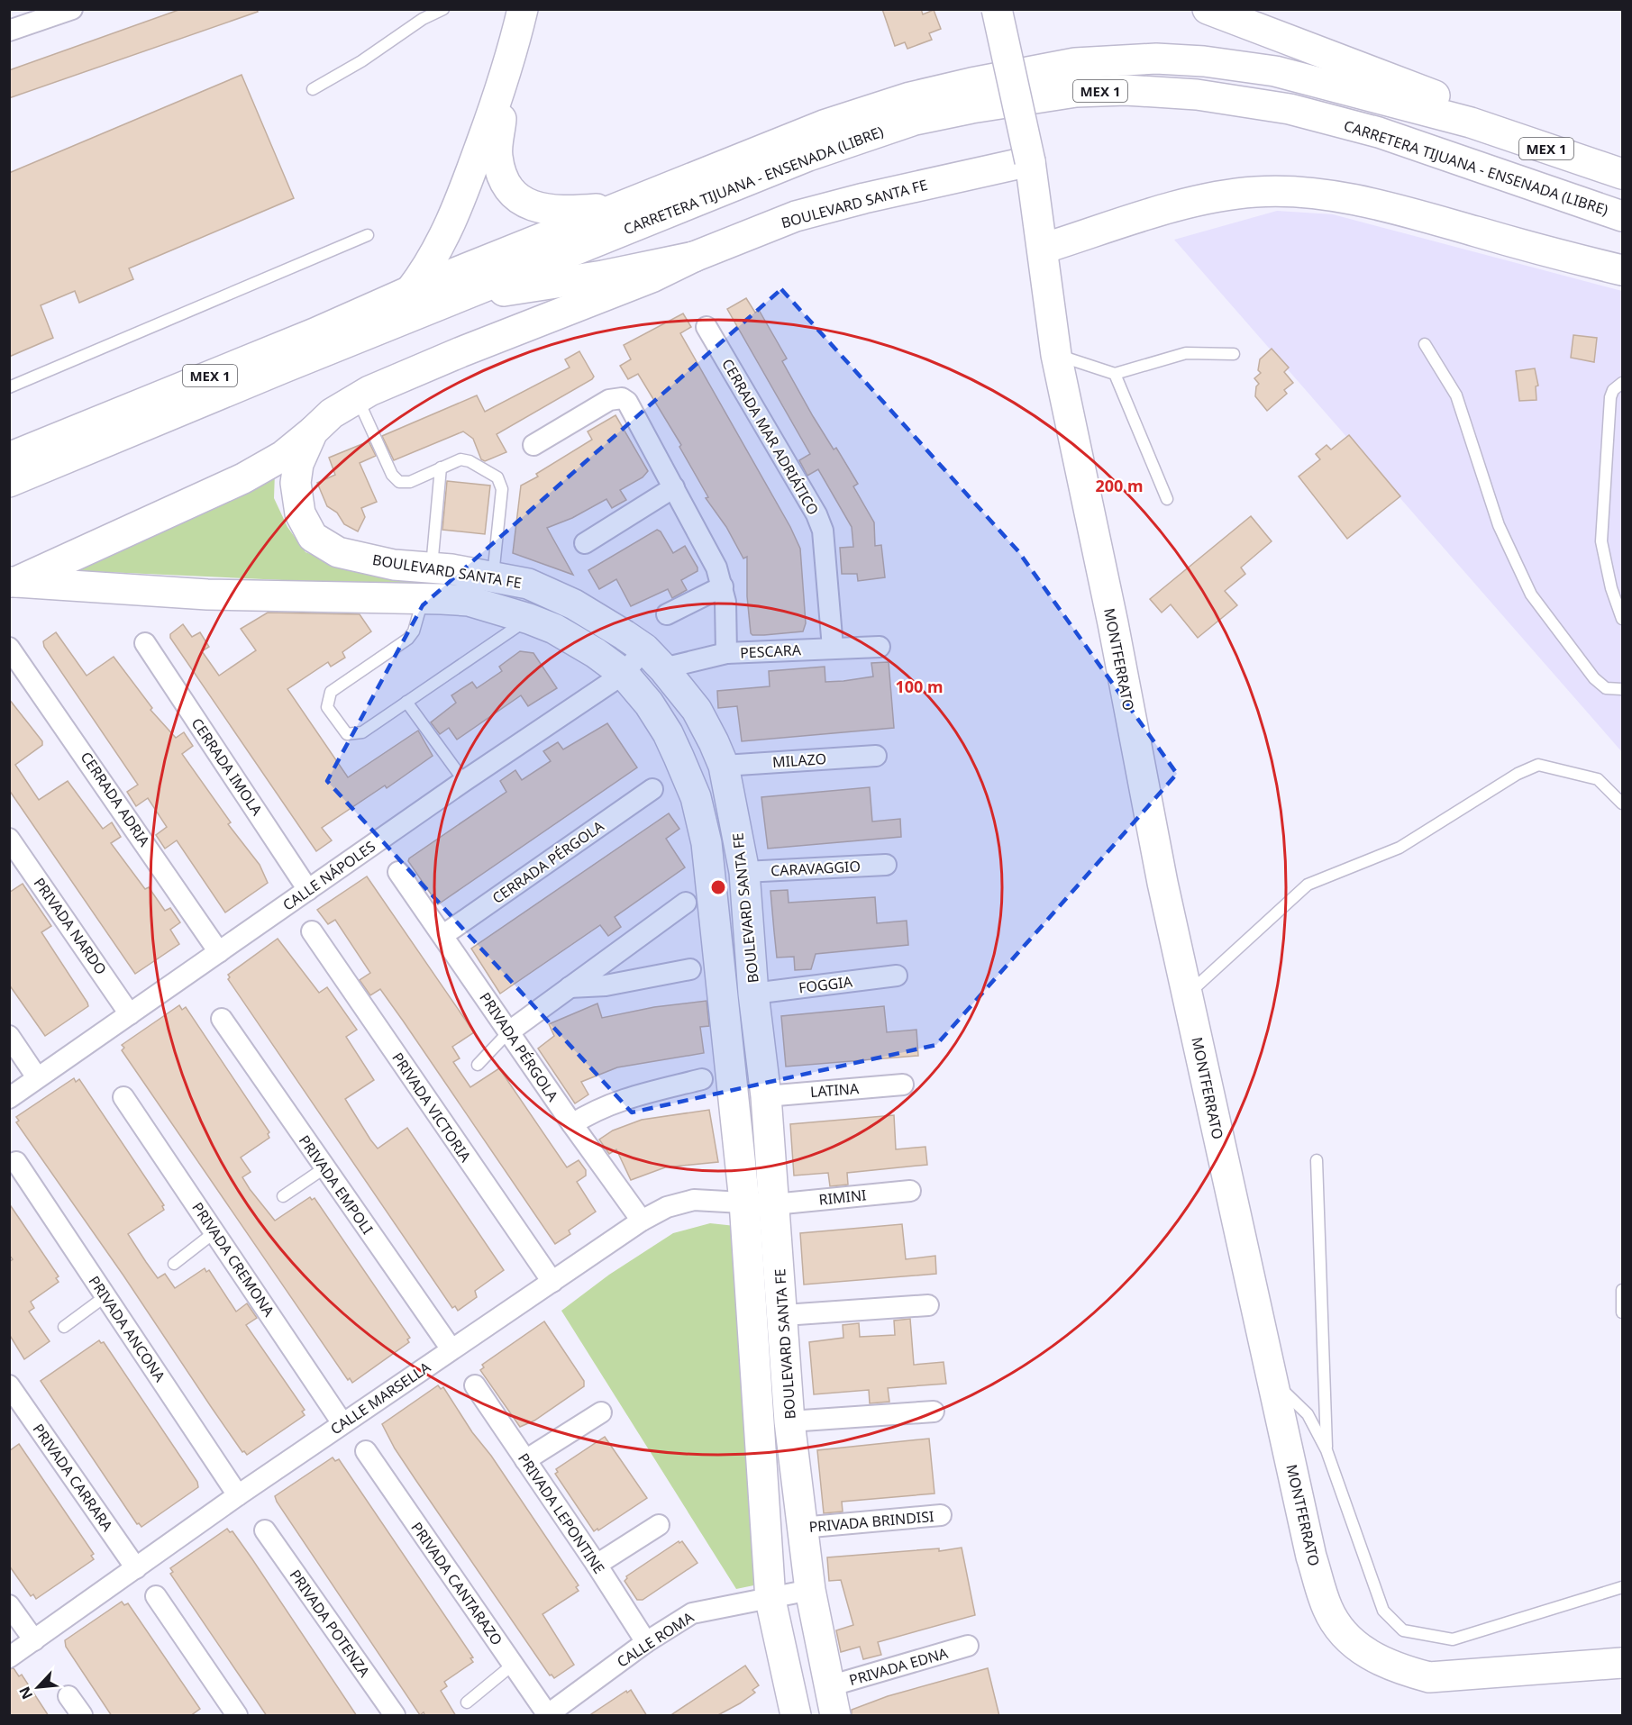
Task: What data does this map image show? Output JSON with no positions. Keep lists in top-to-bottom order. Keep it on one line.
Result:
{"streets":{"main road":["MEX 1","CARRETERA TIJUANA - ENSENADA (LIBRE)","BOULEVARD SANTA FE","MONTFERRATO"],"street":["CERRADA MAR ADRIÁTICO","PESCARA","MILAZO","CERRADA IMOLA","CERRADA ADRIA","CERRADA PÉRGOLA","CARAVAGGIO","CALLE NÁPOLES","PRIVADA NARDO","FOGGIA","PRIVADA PÉRGOLA","LATINA","PRIVADA VICTORIA","PRIVADA EMPOLI","RIMINI","PRIVADA CREMONA","PRIVADA ANCONA","CALLE MARSELLA","PRIVADA CARRARA","PRIVADA LEPONTINE","PRIVADA BRINDISI","PRIVADA CANTARAZO","PRIVADA POTENZA","CALLE ROMA","PRIVADA EDNA"]},"crossings":[["BOULEVARD SANTA FE","PESCARA"],["BOULEVARD SANTA FE","MONTFERRATO"],["BOULEVARD SANTA FE","MILAZO"],["BOULEVARD SANTA FE","CARAVAGGIO"],["BOULEVARD SANTA FE","CALLE NÁPOLES"],["BOULEVARD SANTA FE","FOGGIA"],["BOULEVARD SANTA FE","LATINA"],["BOULEVARD SANTA FE","RIMINI"],["BOULEVARD SANTA FE","CALLE MARSELLA"],["BOULEVARD SANTA FE","PRIVADA BRINDISI"],["BOULEVARD SANTA FE","CALLE ROMA"],["BOULEVARD SANTA FE","PRIVADA EDNA"],["CERRADA MAR ADRIÁTICO","PESCARA"],["PESCARA","CALLE NÁPOLES"],["CERRADA IMOLA","CALLE NÁPOLES"],["CERRADA ADRIA","CALLE NÁPOLES"],["CERRADA PÉRGOLA","PRIVADA PÉRGOLA"],["CALLE NÁPOLES","PRIVADA NARDO"],["PRIVADA PÉRGOLA","CALLE MARSELLA"],["PRIVADA VICTORIA","CALLE MARSELLA"],["PRIVADA EMPOLI","CALLE MARSELLA"],["RIMINI","CALLE MARSELLA"],["PRIVADA CREMONA","CALLE MARSELLA"],["PRIVADA ANCONA","CALLE MARSELLA"],["CALLE MARSELLA","PRIVADA CARRARA"],["PRIVADA LEPONTINE","CALLE ROMA"],["PRIVADA CANTARAZO","CALLE ROMA"]],"north":"bottom left","rings":["200 m","100 m"]}
